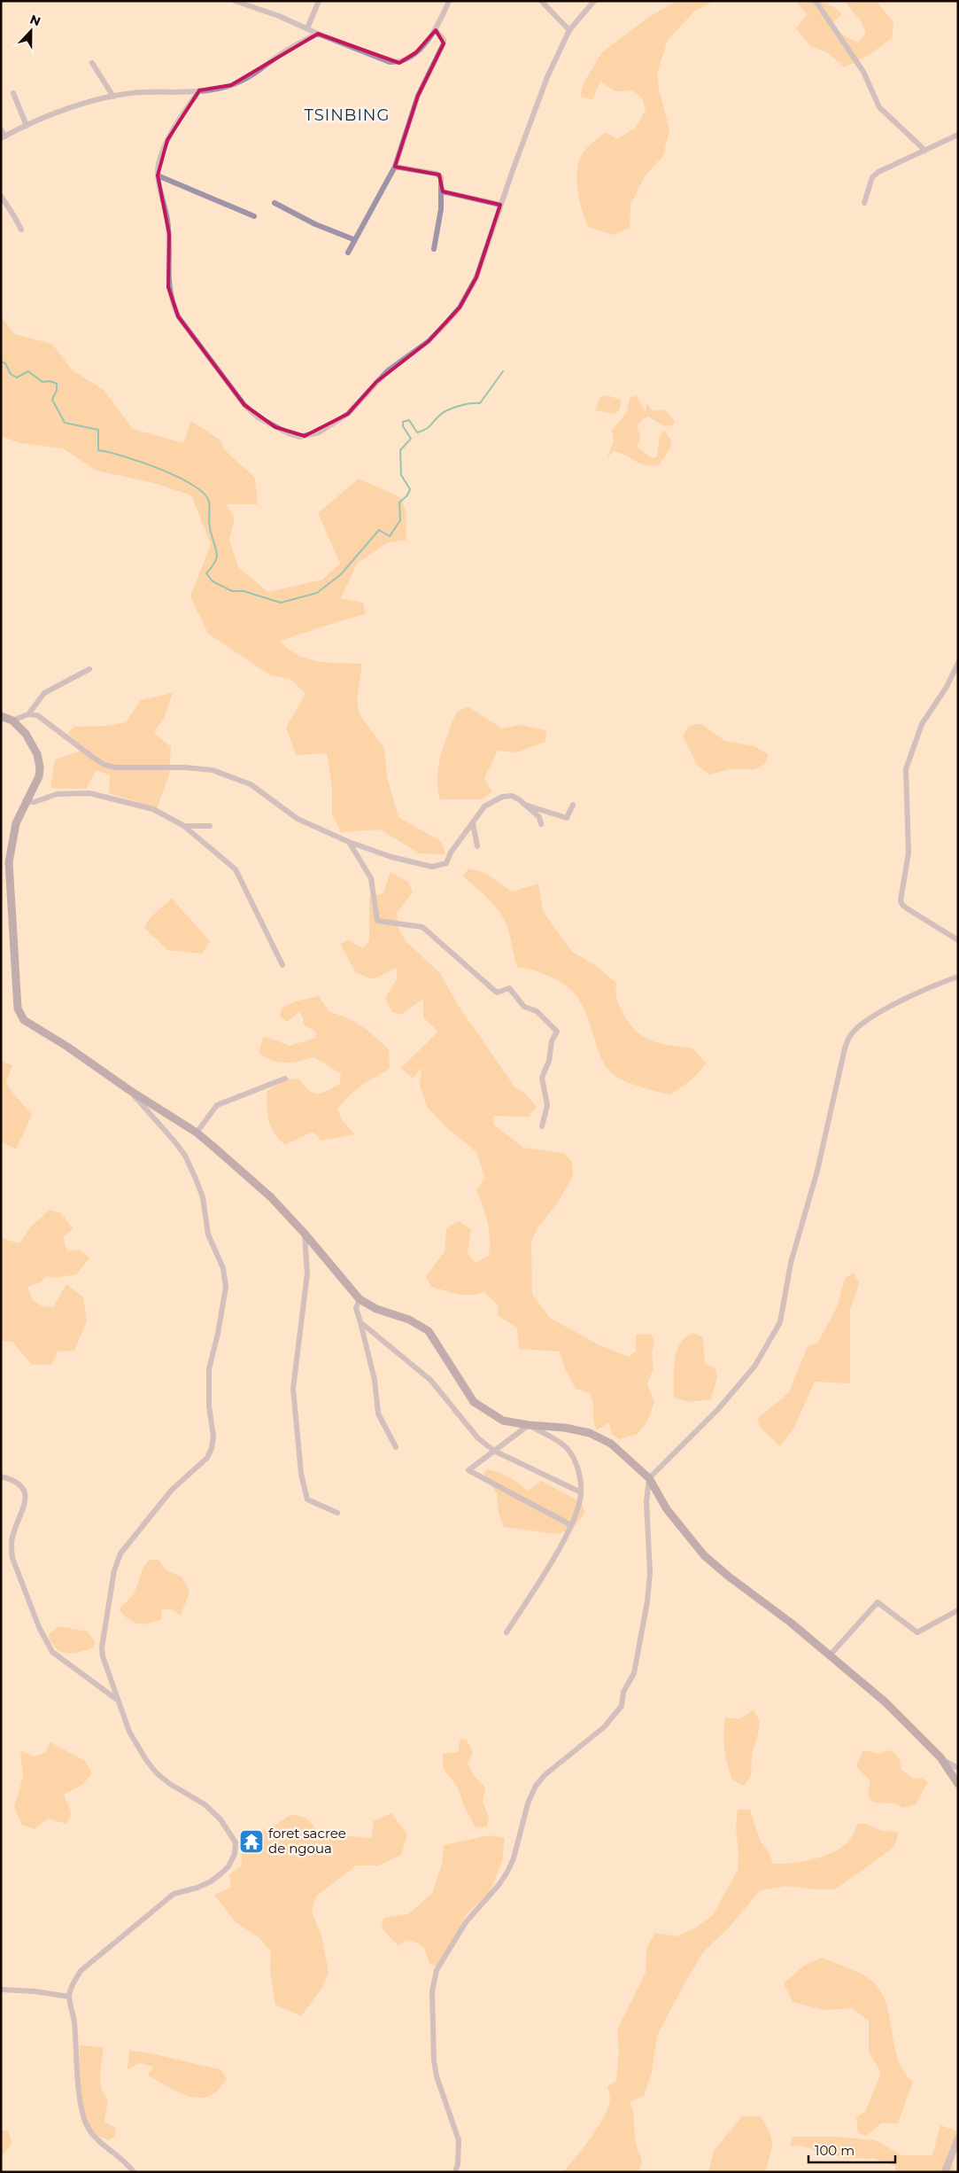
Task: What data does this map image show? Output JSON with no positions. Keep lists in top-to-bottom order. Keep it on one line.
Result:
{"districts":["TSINBING"],"places":{"temple":["foret sacree de ngoua"]},"scale_bar":"100 m","north":"top"}
